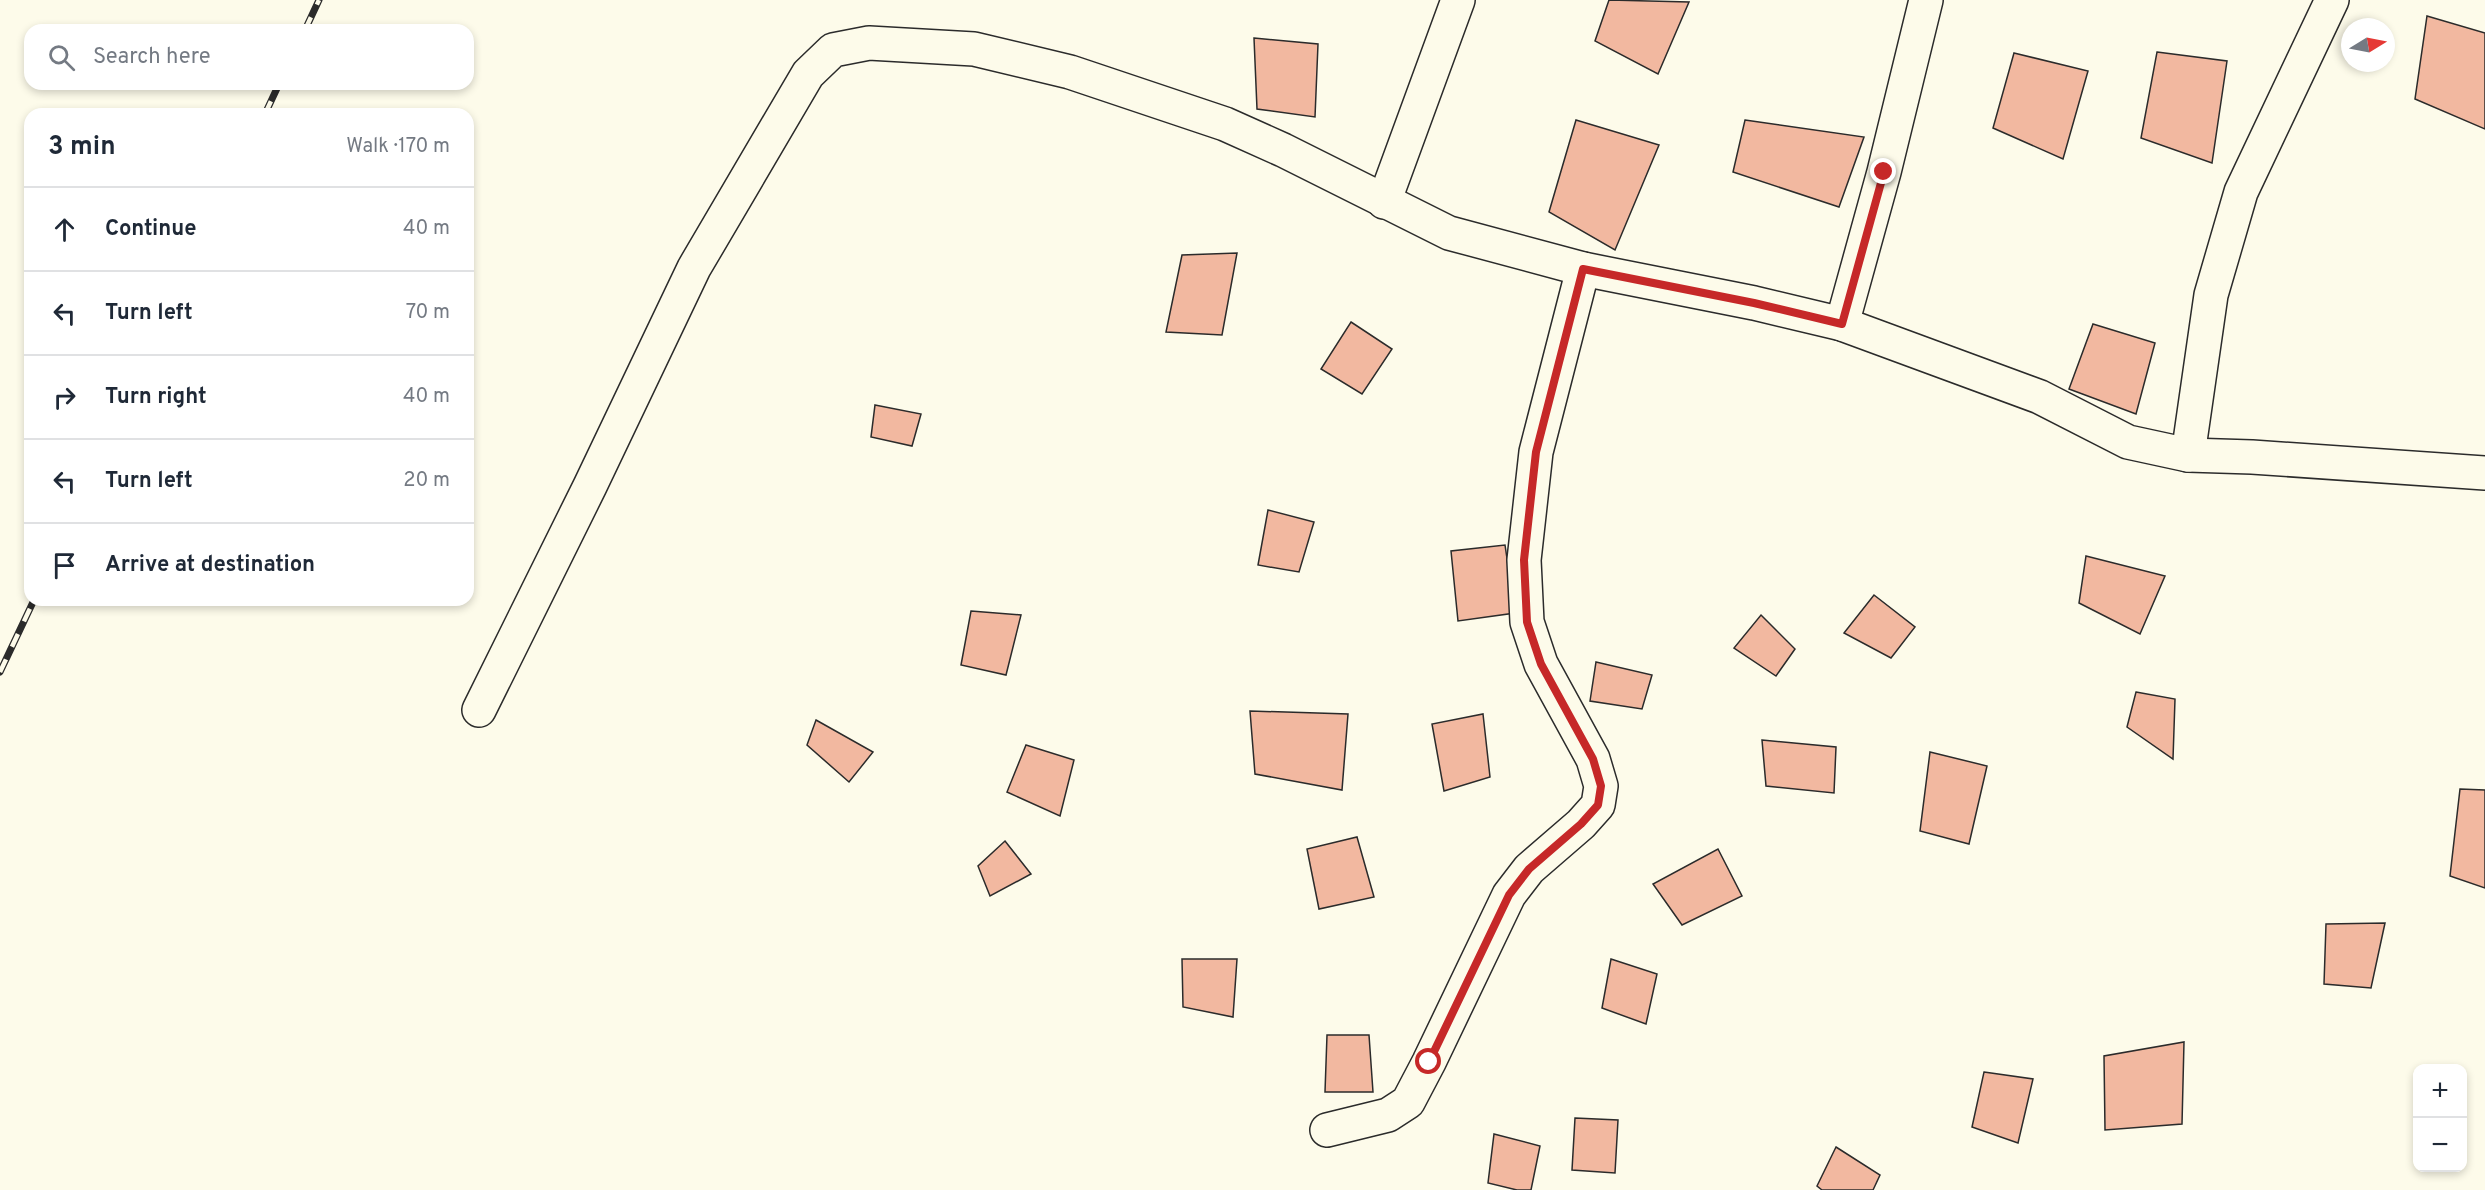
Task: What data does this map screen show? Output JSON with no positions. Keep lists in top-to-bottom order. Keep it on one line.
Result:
{"north":"right","page":{"search":"Search here","heading":["3 min","Walk · 170 m"],"list":[["Continue","40 m"],["Turn left","70 m"],["Turn right","40 m"],["Turn left","20 m"],"Arrive at destination"],"map_buttons":["+","−"]}}
